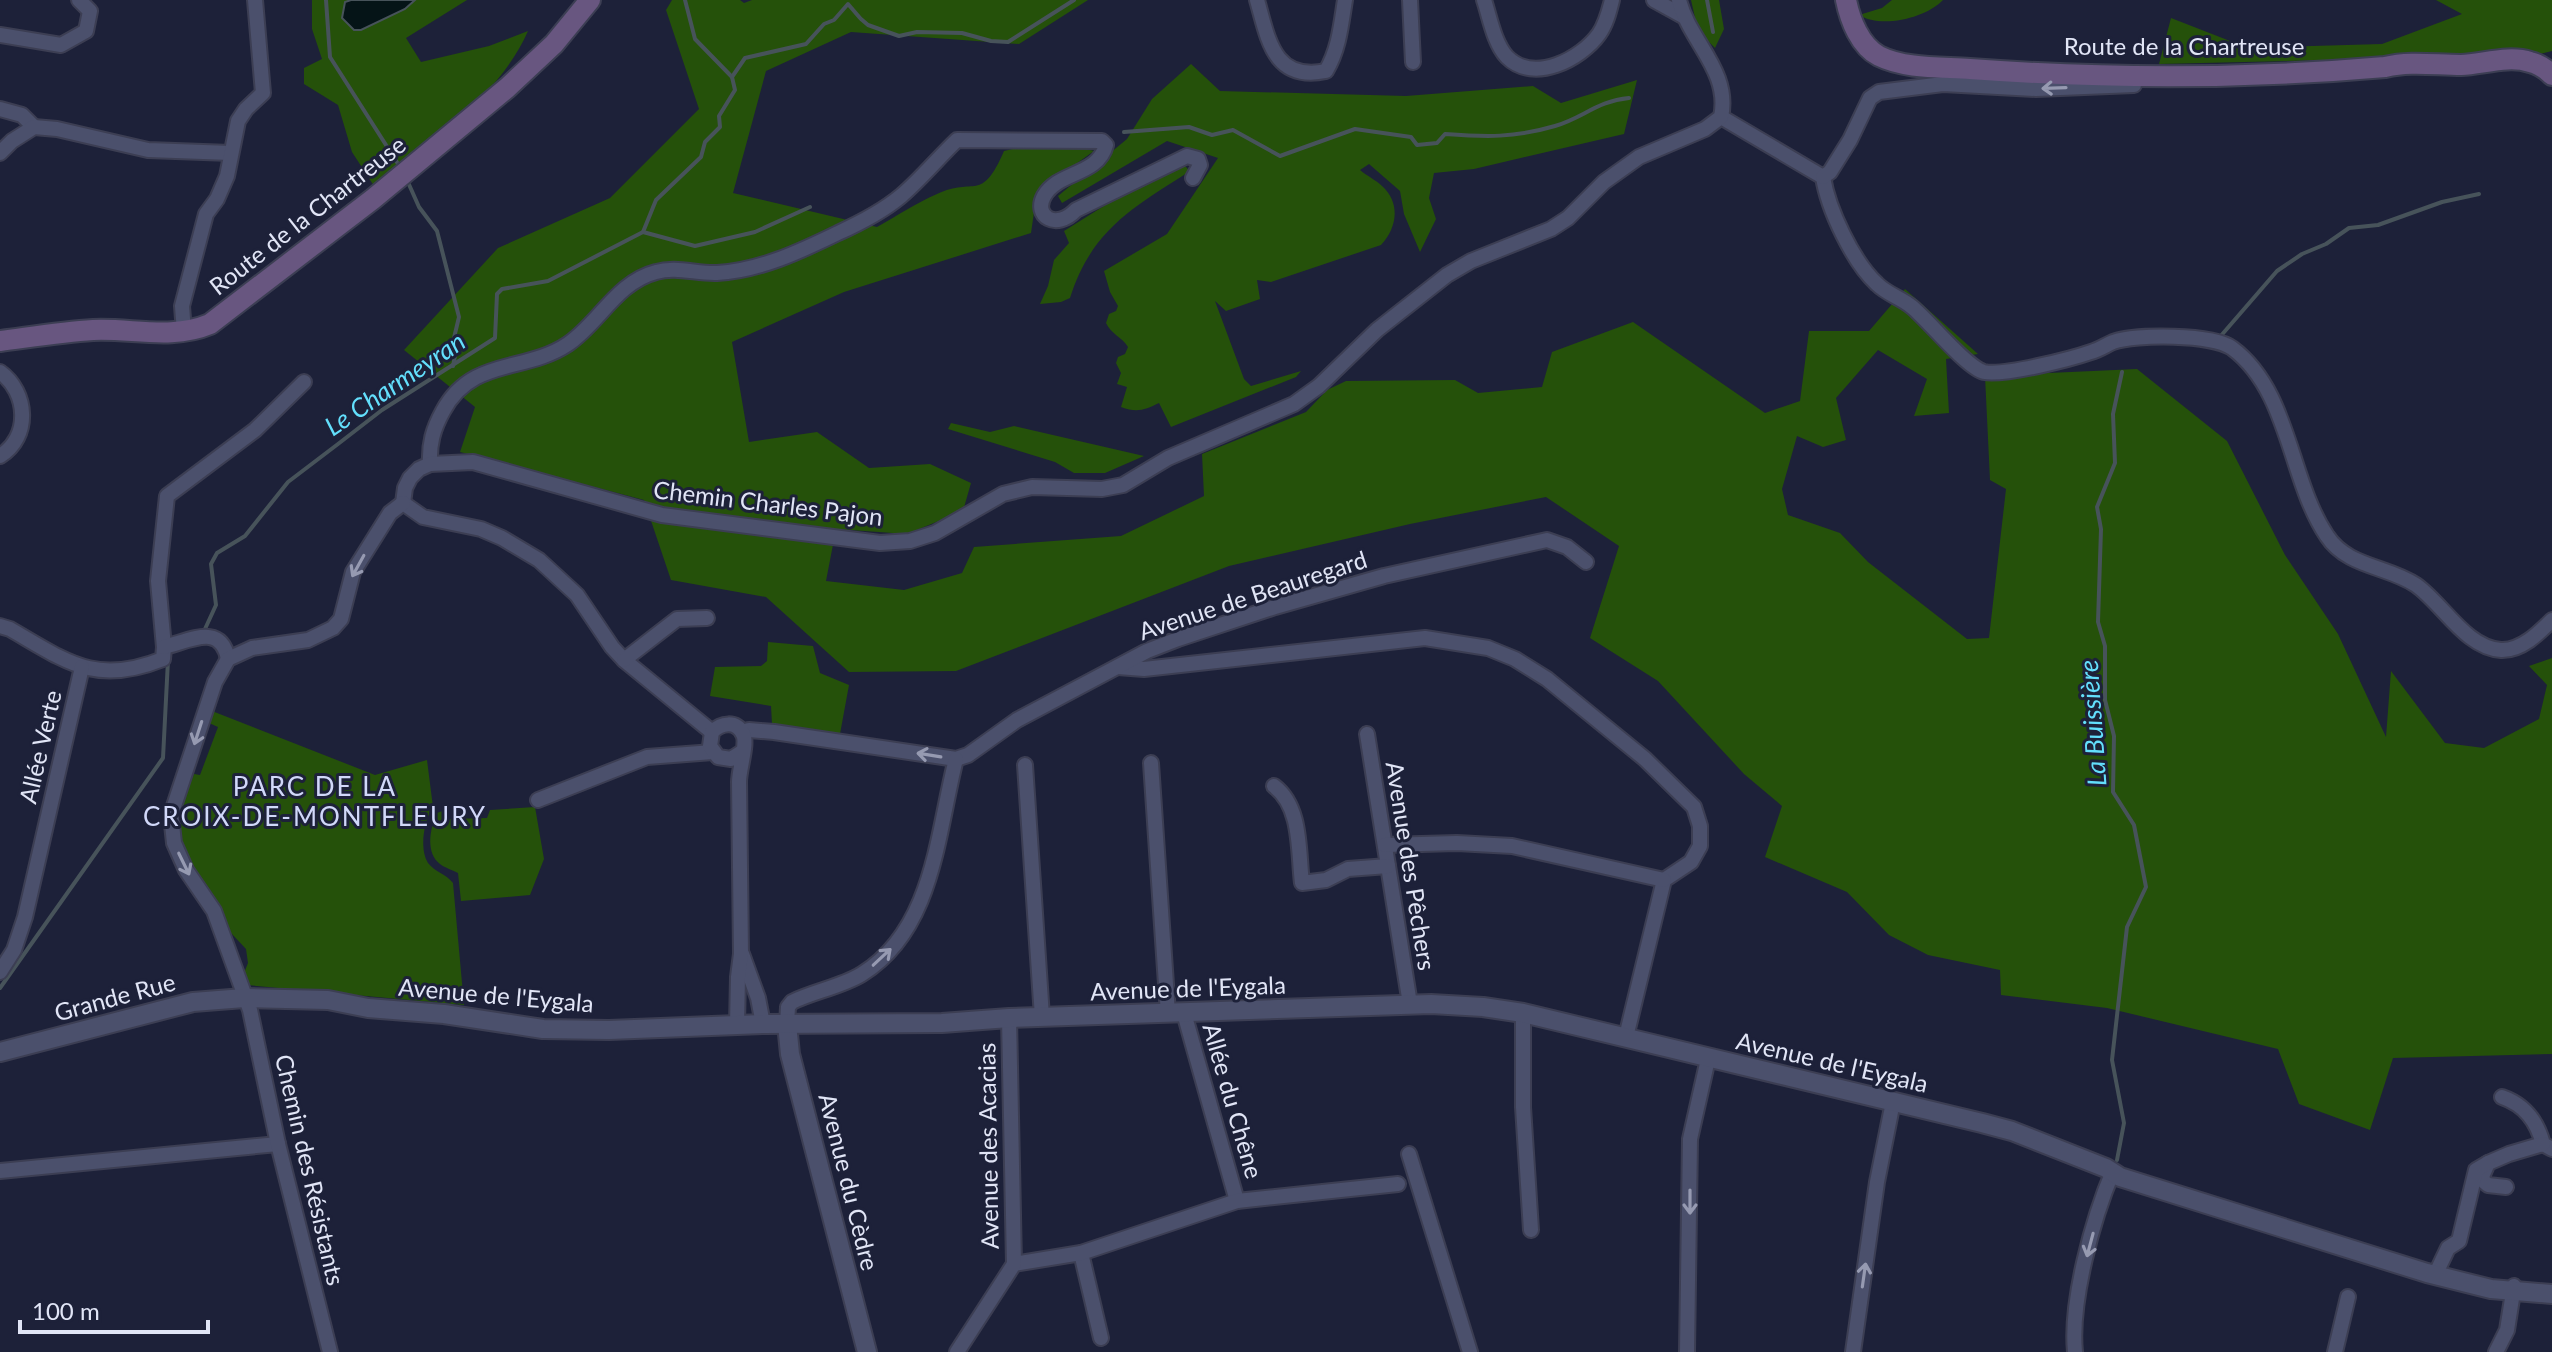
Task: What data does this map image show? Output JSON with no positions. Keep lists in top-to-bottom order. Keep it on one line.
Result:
{"streets":{"main road":["Route de la Chartreuse"],"street":["Chemin Charles Pajon","Avenue de Beauregard","Allée Verte","Avenue des Pêchers","Avenue de l'Eygala","Grande Rue","Allée du Chêne","Avenue des Acacias","Chemin des Résistants","Avenue du Cèdre"]},"crossings":[["Avenue des Pêchers","Avenue de l'Eygala"],["Avenue de l'Eygala","Grande Rue"],["Avenue de l'Eygala","Allée du Chêne"],["Avenue de l'Eygala","Avenue des Acacias"],["Avenue de l'Eygala","Chemin des Résistants"],["Avenue de l'Eygala","Avenue du Cèdre"],["Grande Rue","Chemin des Résistants"]],"one_way":["Chemin des Résistants"],"districts":["PARC DE LA CROIX-DE-MONTFLEURY"],"water":["Le Charmeyran","La Buissière"],"scale_bar":"100 m"}
